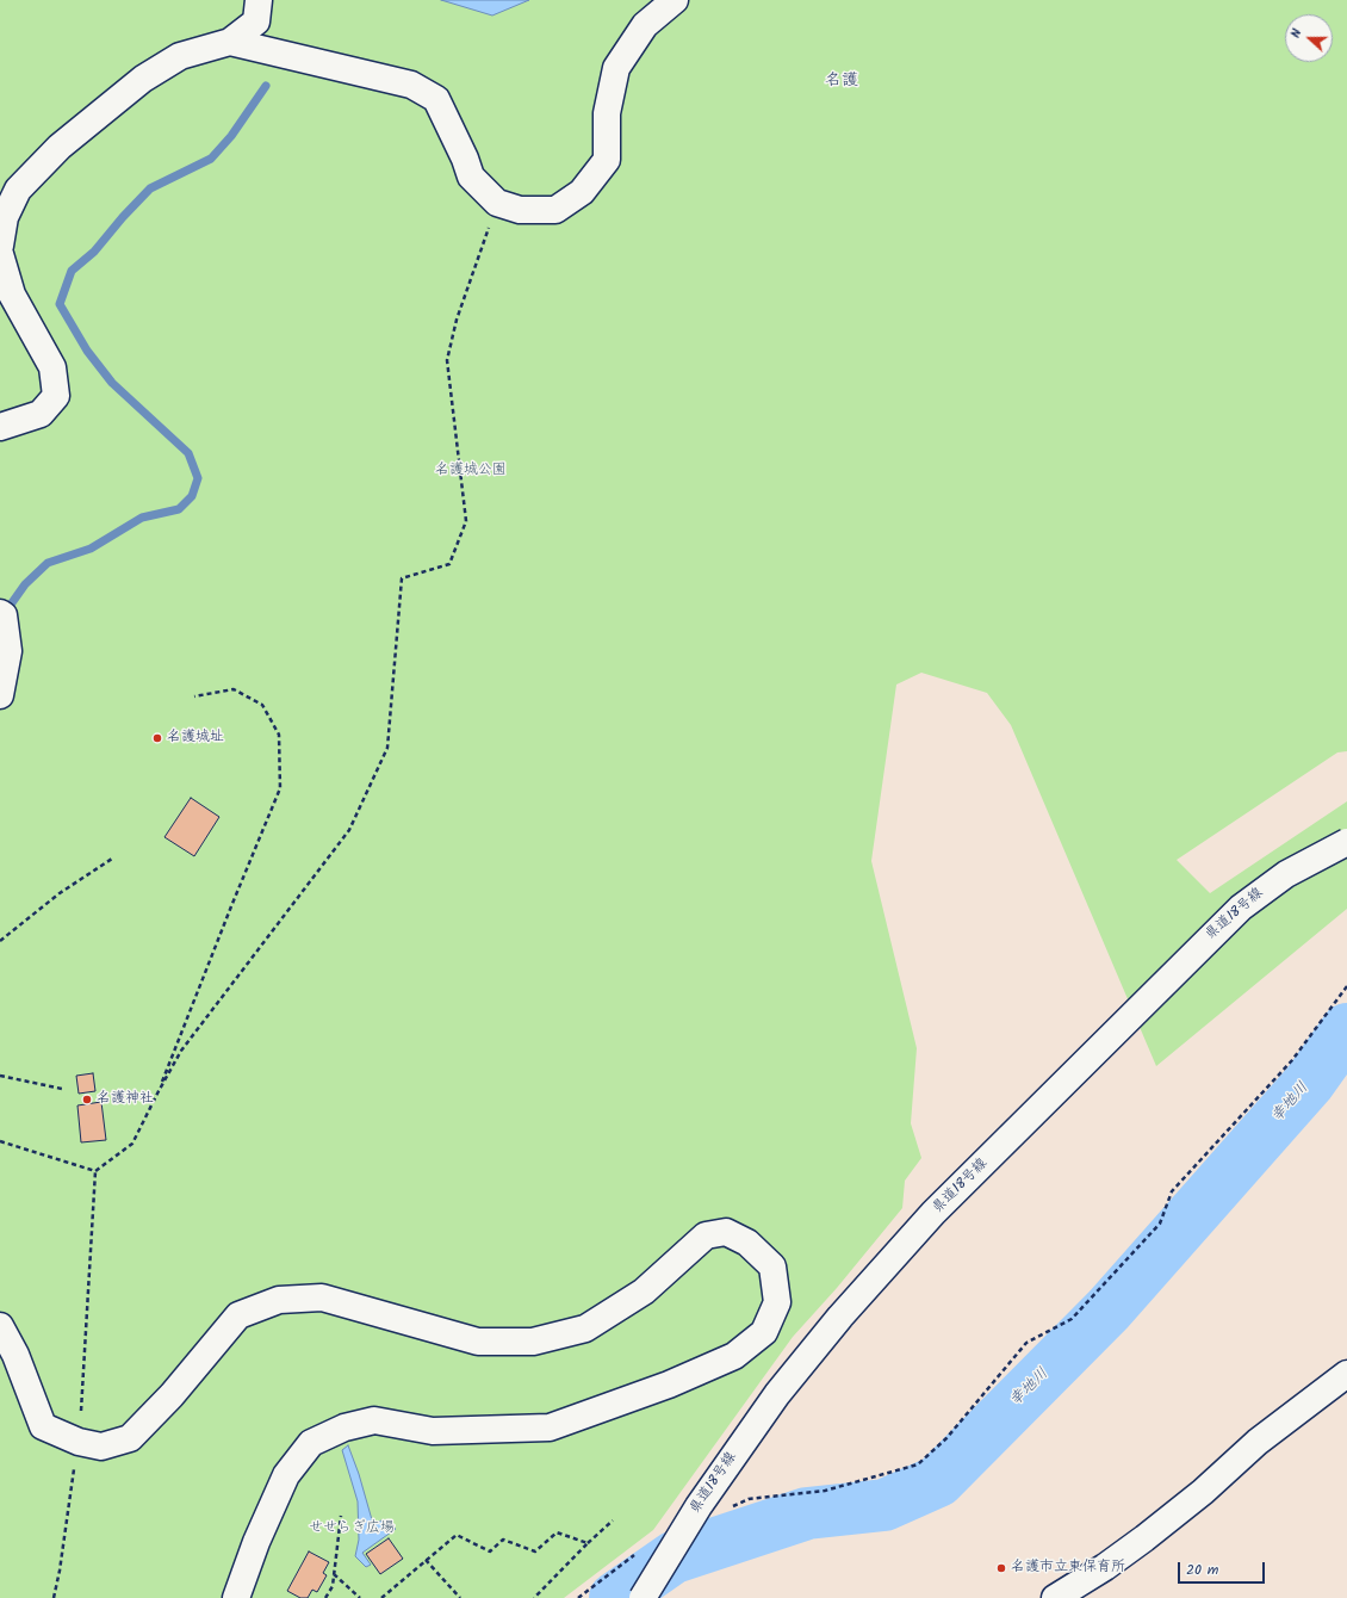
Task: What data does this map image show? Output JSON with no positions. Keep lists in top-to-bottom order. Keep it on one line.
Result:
{"streets":{"street":["県道18号線"]},"districts":["名護"],"water":["幸地川"],"parks":["名護城公園","せせらぎ広場"],"places":["名護城址","名護神社","名護市立東保育所"],"scale_bar":"20 m","north":"left"}
